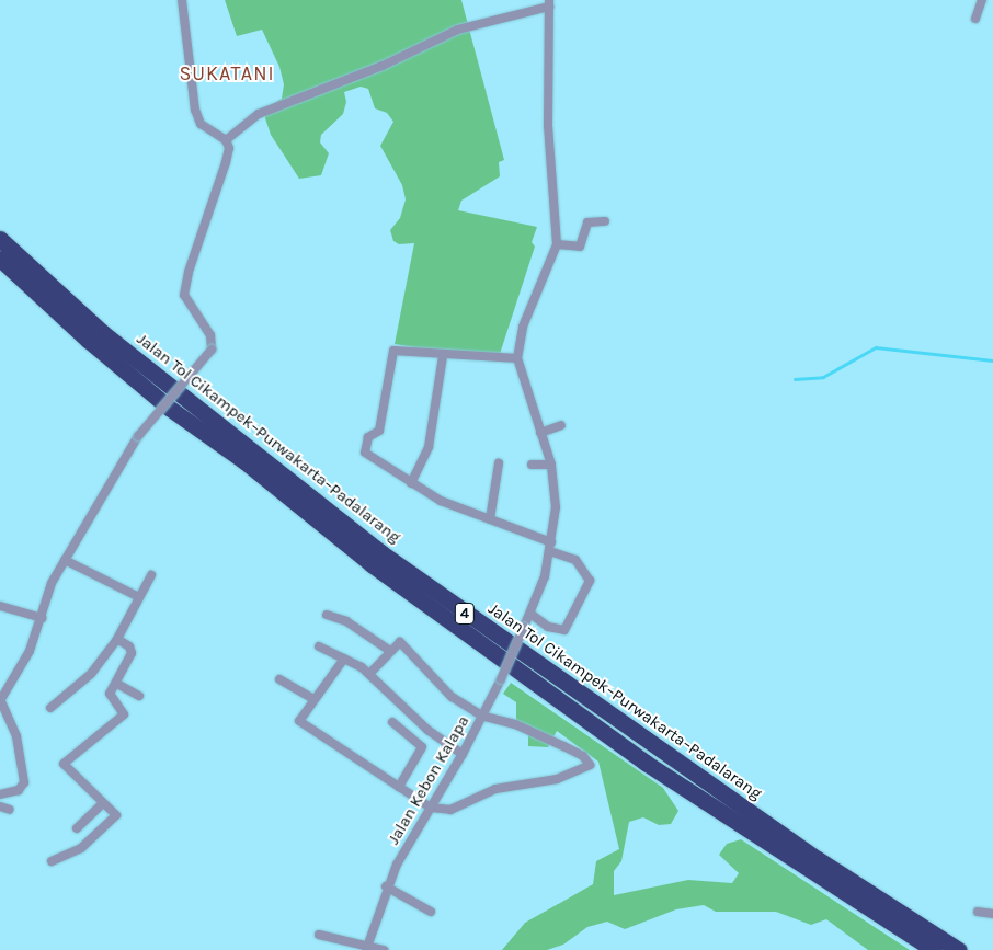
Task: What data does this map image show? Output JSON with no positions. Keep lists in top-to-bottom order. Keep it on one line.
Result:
{"streets":{"highway":["Jalan Tol Cikampek–Purwakarta–Padalarang","4"],"street":["Jalan Kebon Kalapa"]},"districts":["SUKATANI"]}
